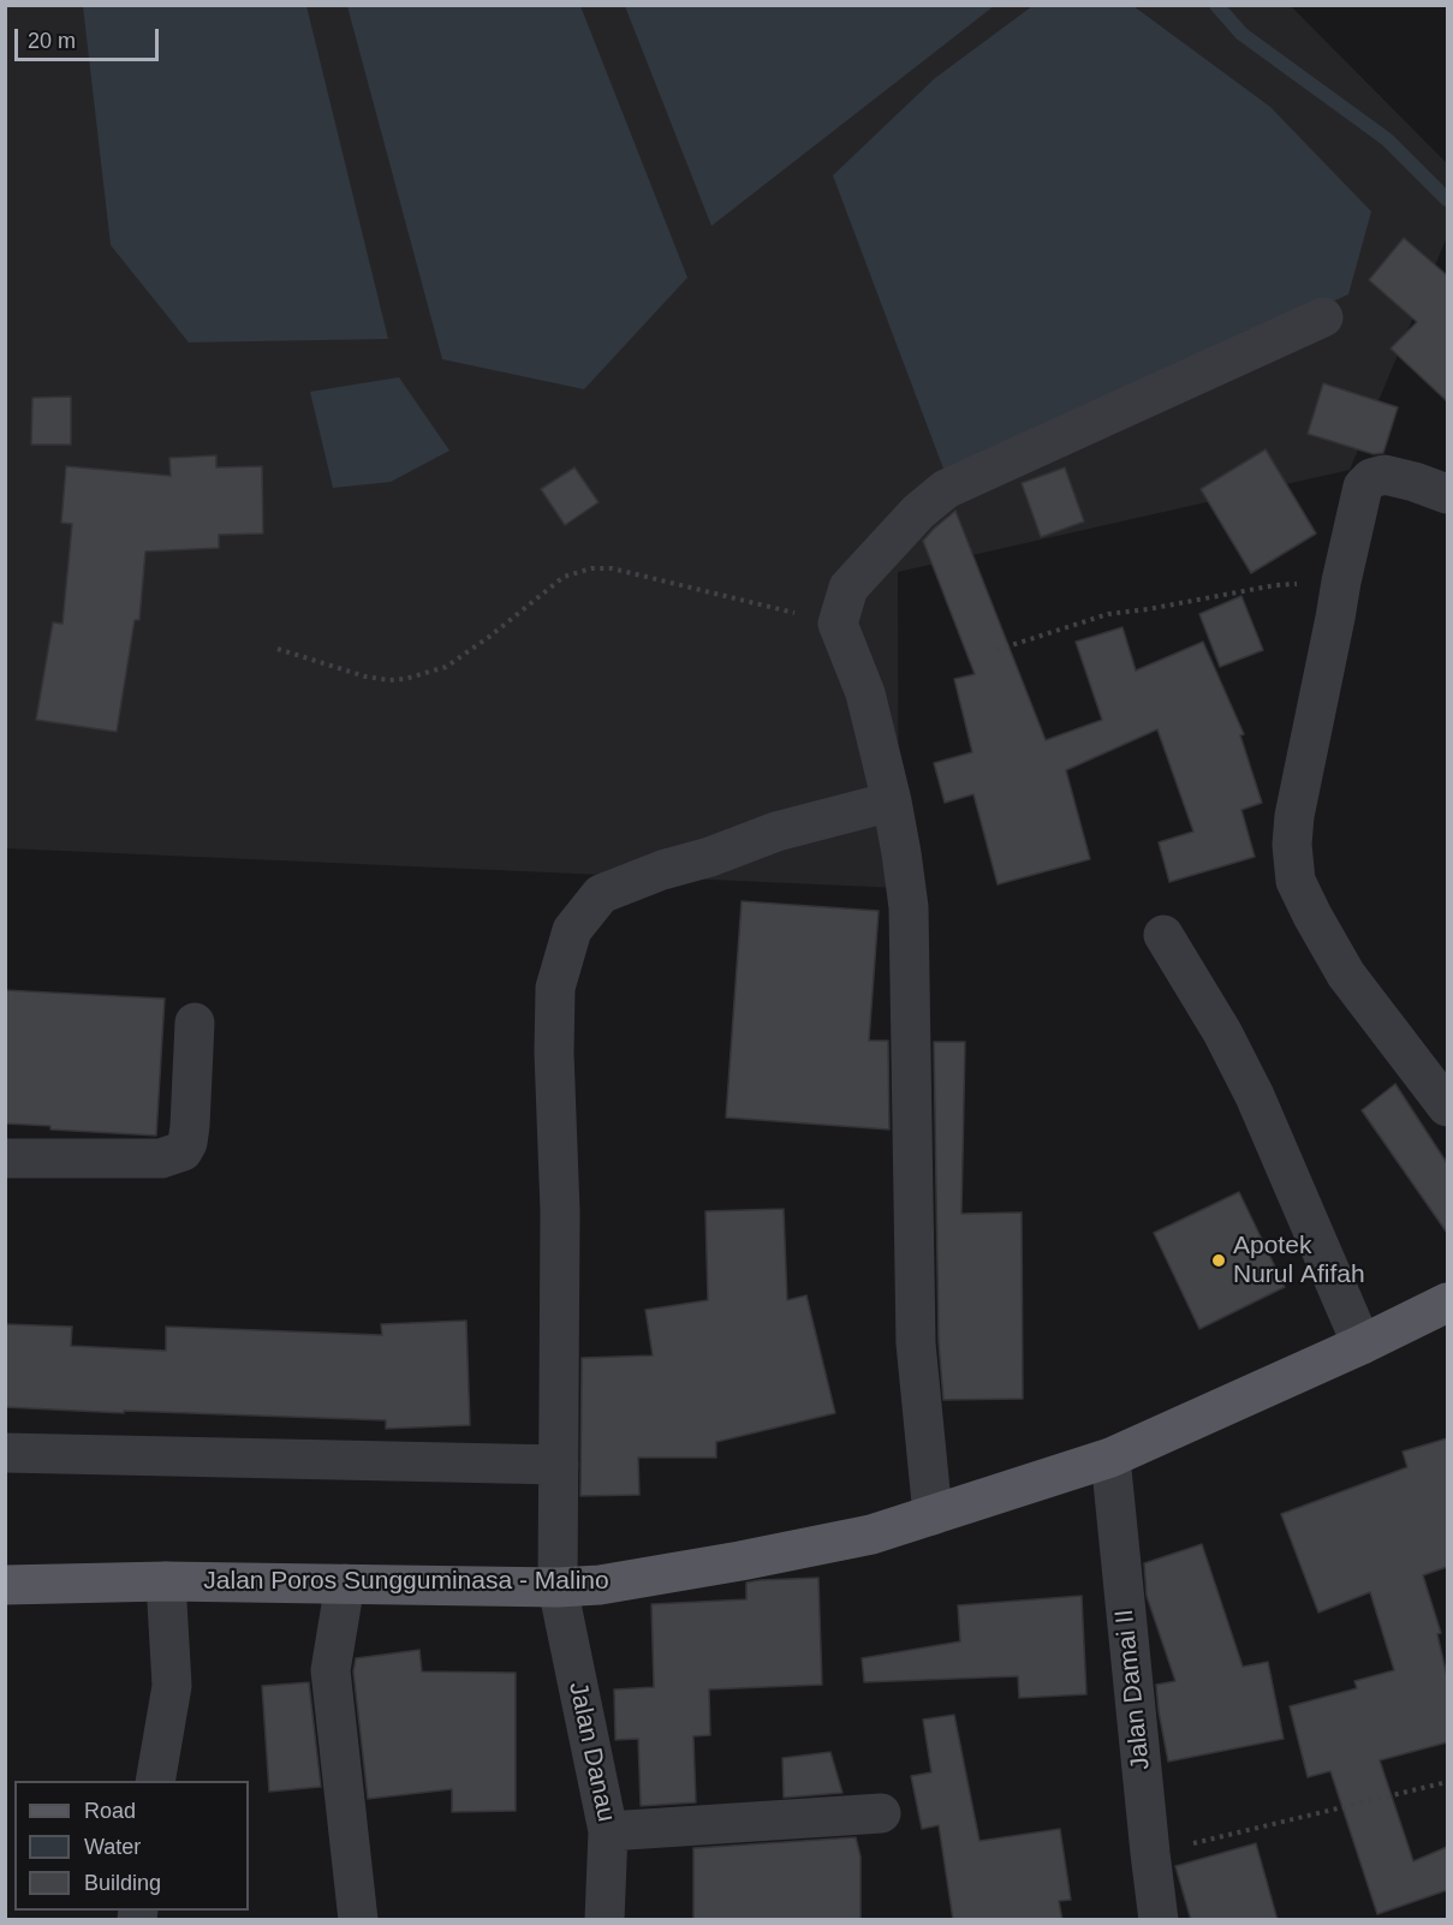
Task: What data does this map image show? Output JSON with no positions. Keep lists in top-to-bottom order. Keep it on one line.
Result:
{"streets":{"main road":["Jalan Poros Sungguminasa - Malino"],"street":["Jalan Damai II","Jalan Danau"]},"crossings":[["Jalan Poros Sungguminasa - Malino","Jalan Damai II"],["Jalan Poros Sungguminasa - Malino","Jalan Danau"]],"places":["Apotek Nurul Afifah"],"legend":["Road","Water","Building"],"scale_bar":"20 m"}
